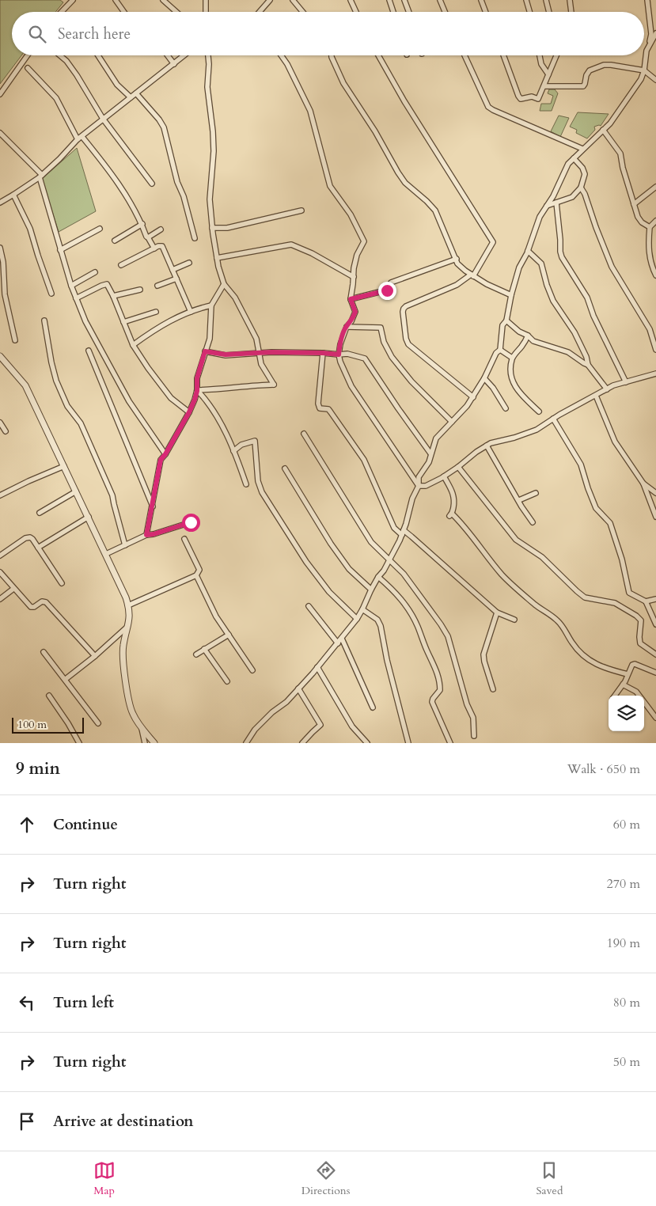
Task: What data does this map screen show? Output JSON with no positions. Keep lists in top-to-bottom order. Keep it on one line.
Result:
{"scale_bar":"100 m","page":{"search":"Search here","scale":"100 m","heading":["9 min","Walk · 650 m"],"list":[["Continue","60 m"],["Turn right","270 m"],["Turn right","190 m"],["Turn left","80 m"],["Turn right","50 m"],"Arrive at destination"],"nav":["Map","Directions","Saved"]}}
